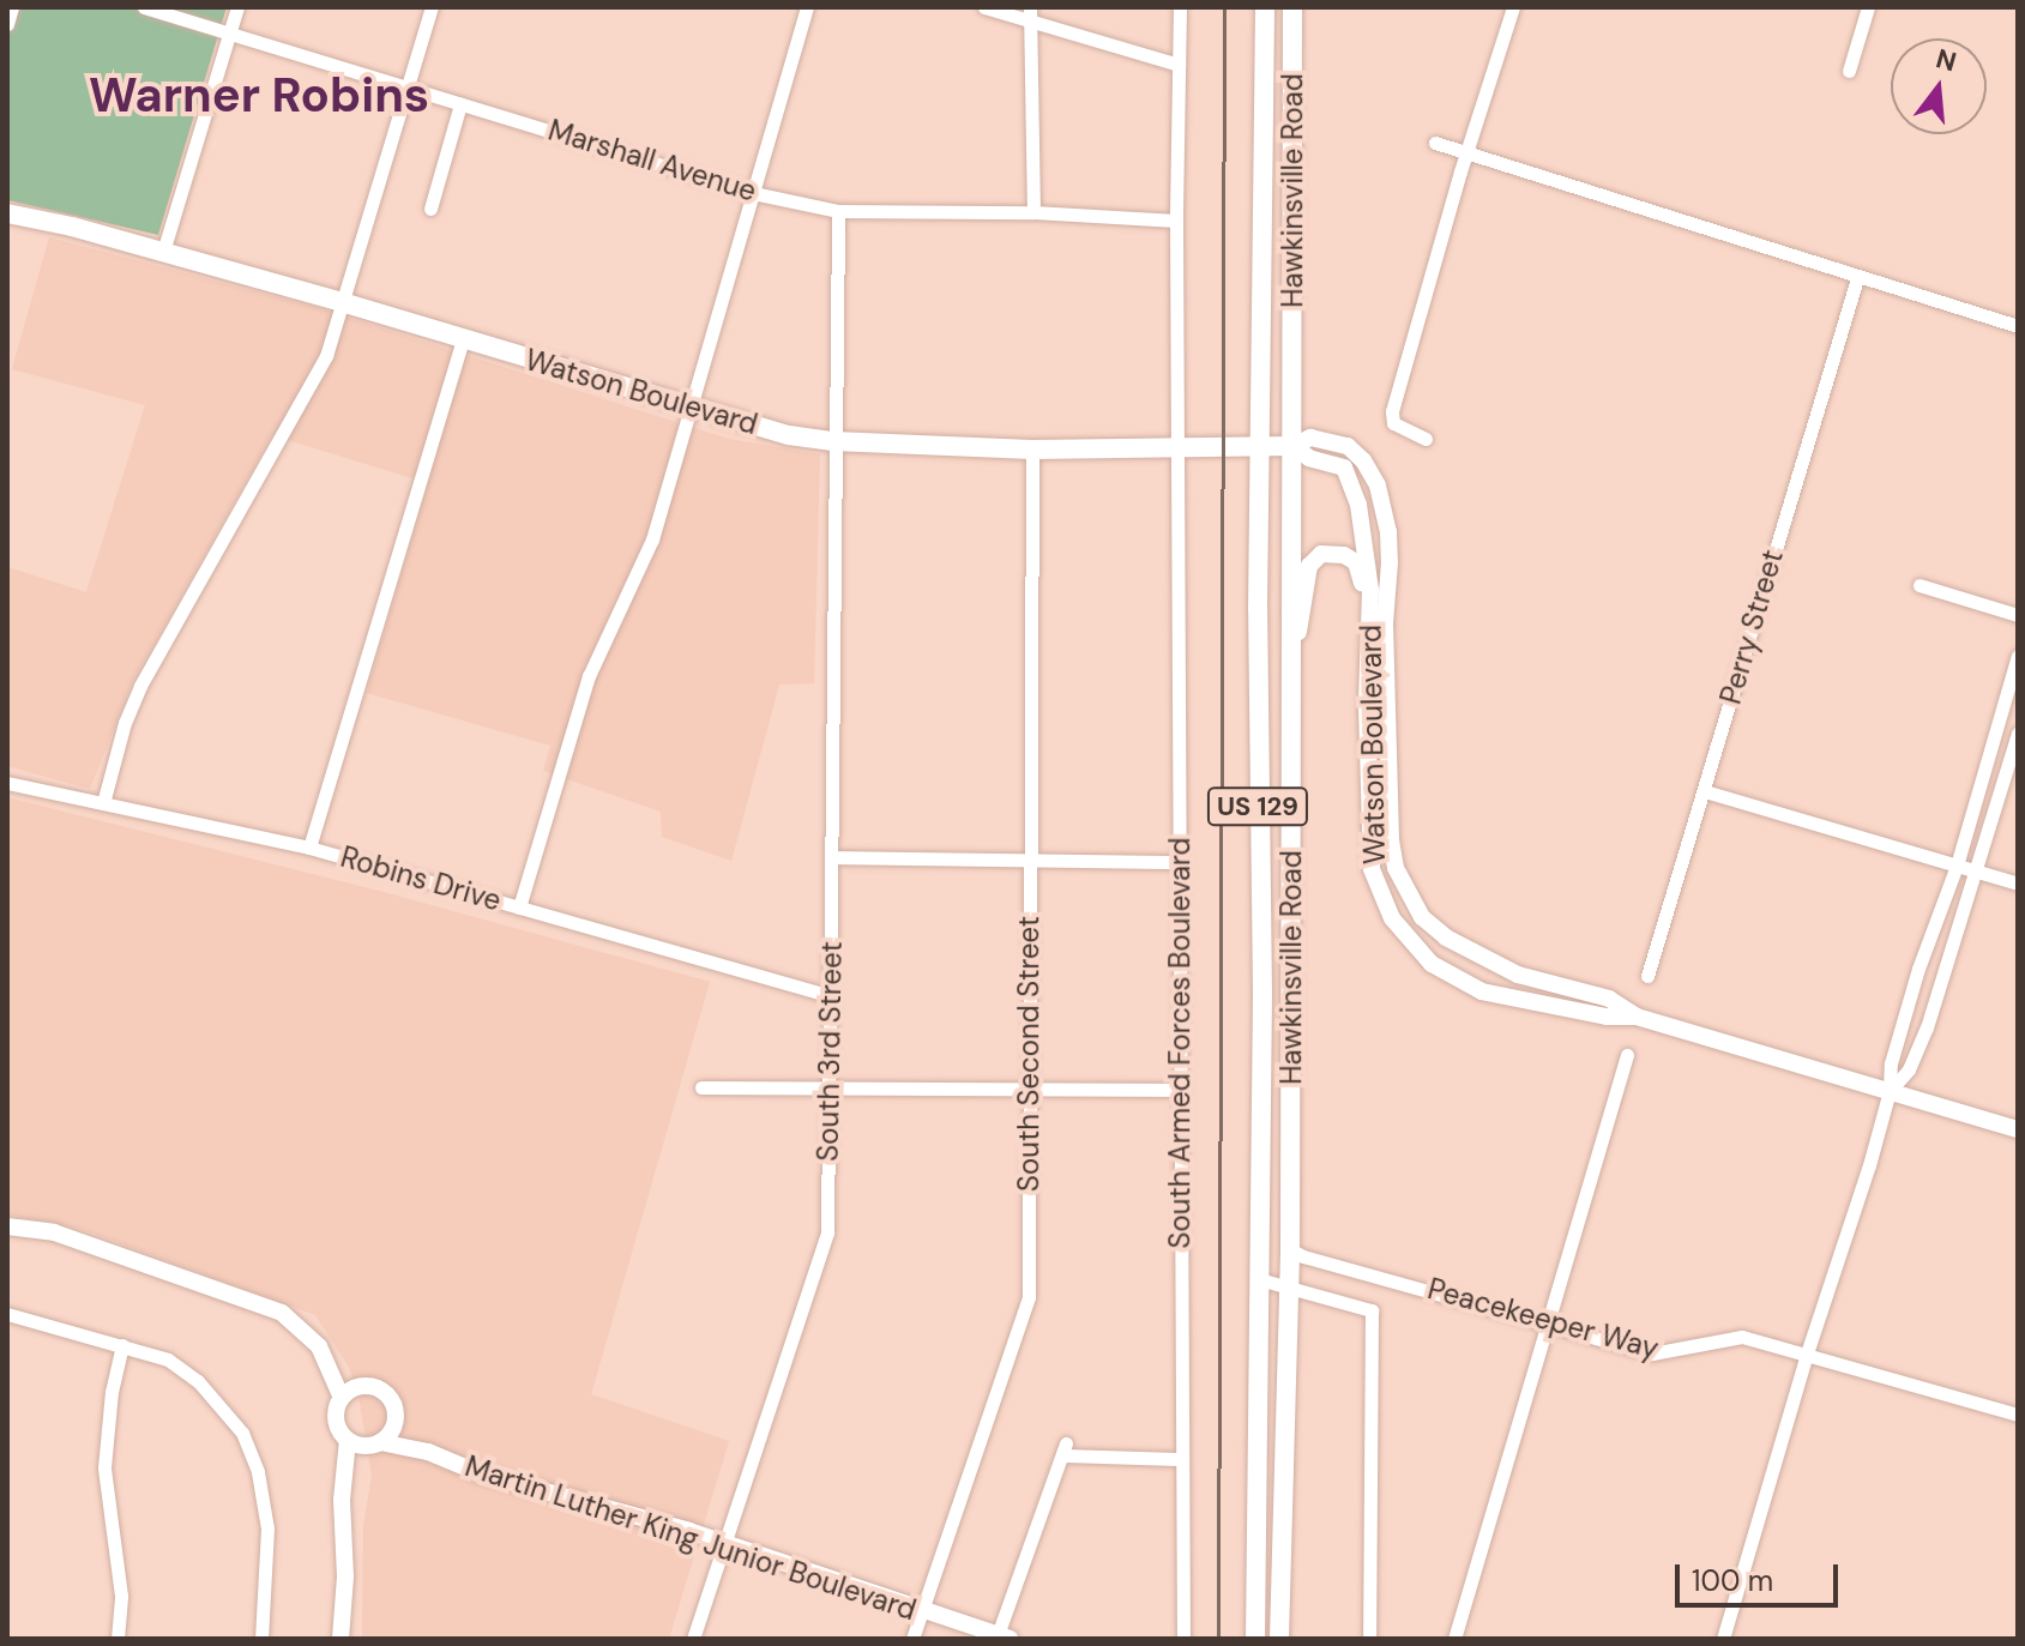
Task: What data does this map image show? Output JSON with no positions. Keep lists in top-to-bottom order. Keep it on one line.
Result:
{"streets":{"main road":["Hawkinsville Road","Watson Boulevard","US 129"],"street":["Marshall Avenue","Perry Street","Robins Drive","South Armed Forces Boulevard","South 3rd Street","South Second Street","Peacekeeper Way","Martin Luther King Junior Boulevard"]},"crossings":[["Marshall Avenue","South Armed Forces Boulevard"],["Marshall Avenue","South 3rd Street"],["Hawkinsville Road","Watson Boulevard"],["Hawkinsville Road","Peacekeeper Way"],["Watson Boulevard","South Armed Forces Boulevard"],["Watson Boulevard","South 3rd Street"],["Watson Boulevard","South Second Street"],["Robins Drive","South 3rd Street"],["South 3rd Street","Martin Luther King Junior Boulevard"],["South Second Street","Martin Luther King Junior Boulevard"]],"districts":["Warner Robins"],"scale_bar":"100 m","north":"top"}
